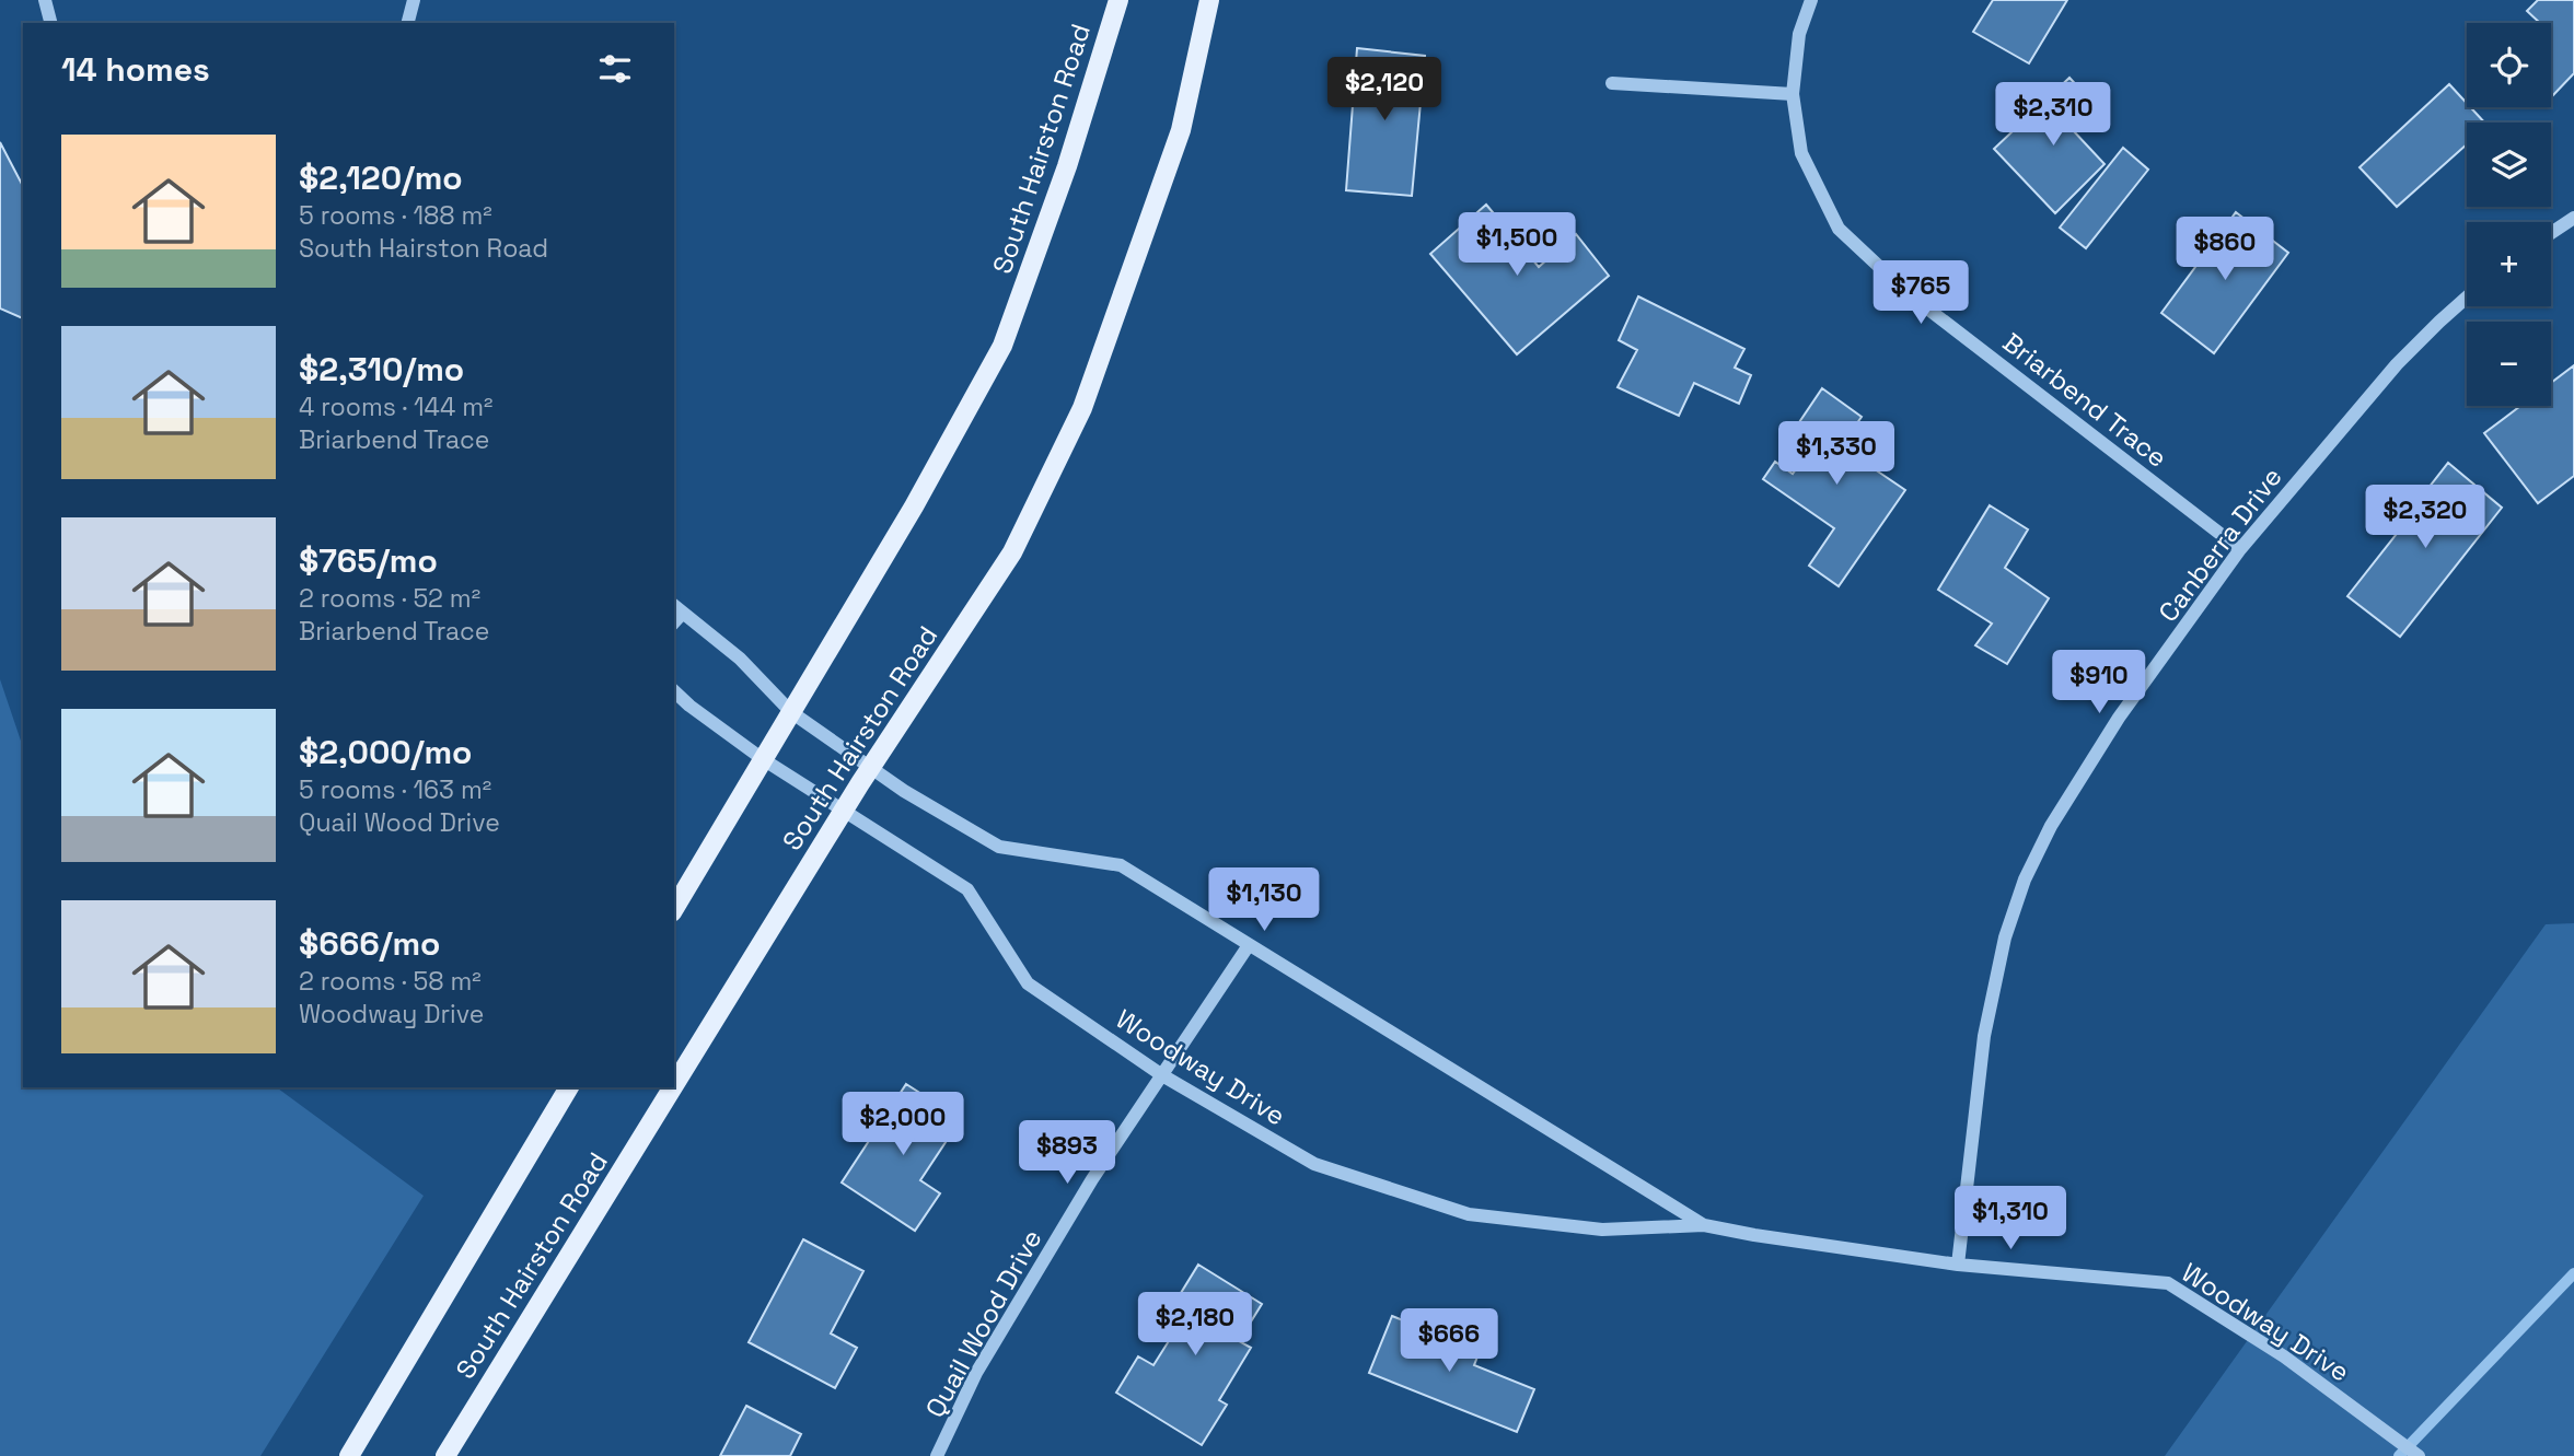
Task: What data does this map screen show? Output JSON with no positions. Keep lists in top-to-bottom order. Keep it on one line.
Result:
{"streets":{"main road":["South Hairston Road"],"street":["Briarbend Trace","Canberra Drive","Woodway Drive","Quail Wood Drive"]},"crossings":[["South Hairston Road","Woodway Drive"],["Briarbend Trace","Canberra Drive"],["Canberra Drive","Woodway Drive"],["Woodway Drive","Quail Wood Drive"]],"page":{"map_buttons":["+","−"],"heading":"14 homes","price":["$2,120","$2,310","$1,500","$860","$765","$1,330","$2,320","$910","$1,130","$2,000","$893","$1,310","$2,180","$666"],"list":[{"name":"$2,120/mo","note":"5 rooms · 188 m² · South Hairston Road"},{"name":"$2,310/mo","note":"4 rooms · 144 m² · Briarbend Trace"},{"name":"$765/mo","note":"2 rooms · 52 m² · Briarbend Trace"},{"name":"$2,000/mo","note":"5 rooms · 163 m² · Quail Wood Drive"},{"name":"$666/mo","note":"2 rooms · 58 m² · Woodway Drive"}]}}
